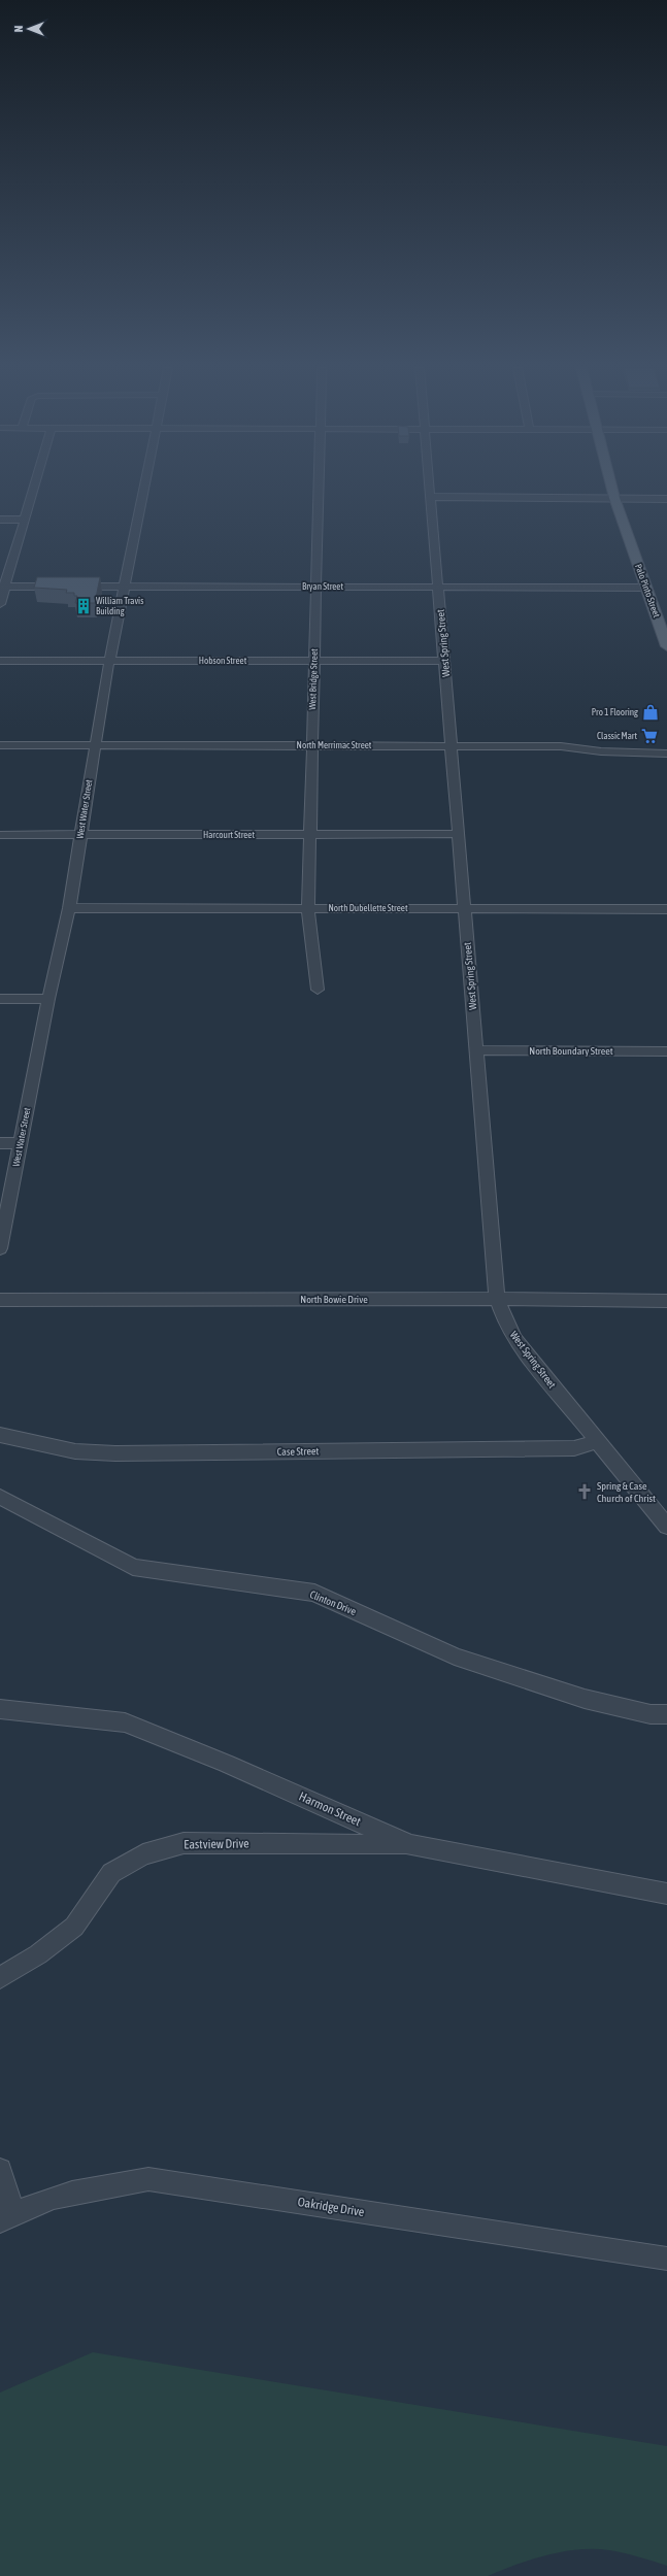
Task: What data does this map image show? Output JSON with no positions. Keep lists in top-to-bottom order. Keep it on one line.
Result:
{"streets":{"main road":["Palo Pinto Street"],"street":["Bryan Street","West Spring Street","Hobson Street","West Bridge Street","North Merrimac Street","West Water Street","Harcourt Street","North Dubellette Street","North Boundary Street","North Bowie Drive","Case Street","Clinton Drive","Harmon Street","Eastview Drive","Oakridge Drive"]},"crossings":[["Bryan Street","Palo Pinto Street"],["Bryan Street","West Spring Street"],["Bryan Street","West Bridge Street"],["Bryan Street","West Water Street"],["West Spring Street","Hobson Street"],["West Spring Street","North Merrimac Street"],["West Spring Street","Harcourt Street"],["West Spring Street","North Dubellette Street"],["West Spring Street","North Boundary Street"],["West Spring Street","North Bowie Drive"],["West Spring Street","Case Street"],["Hobson Street","West Bridge Street"],["Hobson Street","West Water Street"],["West Bridge Street","North Merrimac Street"],["West Bridge Street","Harcourt Street"],["West Bridge Street","North Dubellette Street"],["North Merrimac Street","West Water Street"],["West Water Street","Harcourt Street"],["West Water Street","North Dubellette Street"],["Harmon Street","Eastview Drive"]],"places":{"building":["William Travis Building"],"shop":["Pro 1 Flooring"],"supermarket":["Classic Mart"],"church":["Spring & Case Church of Christ"]},"north":"left"}
